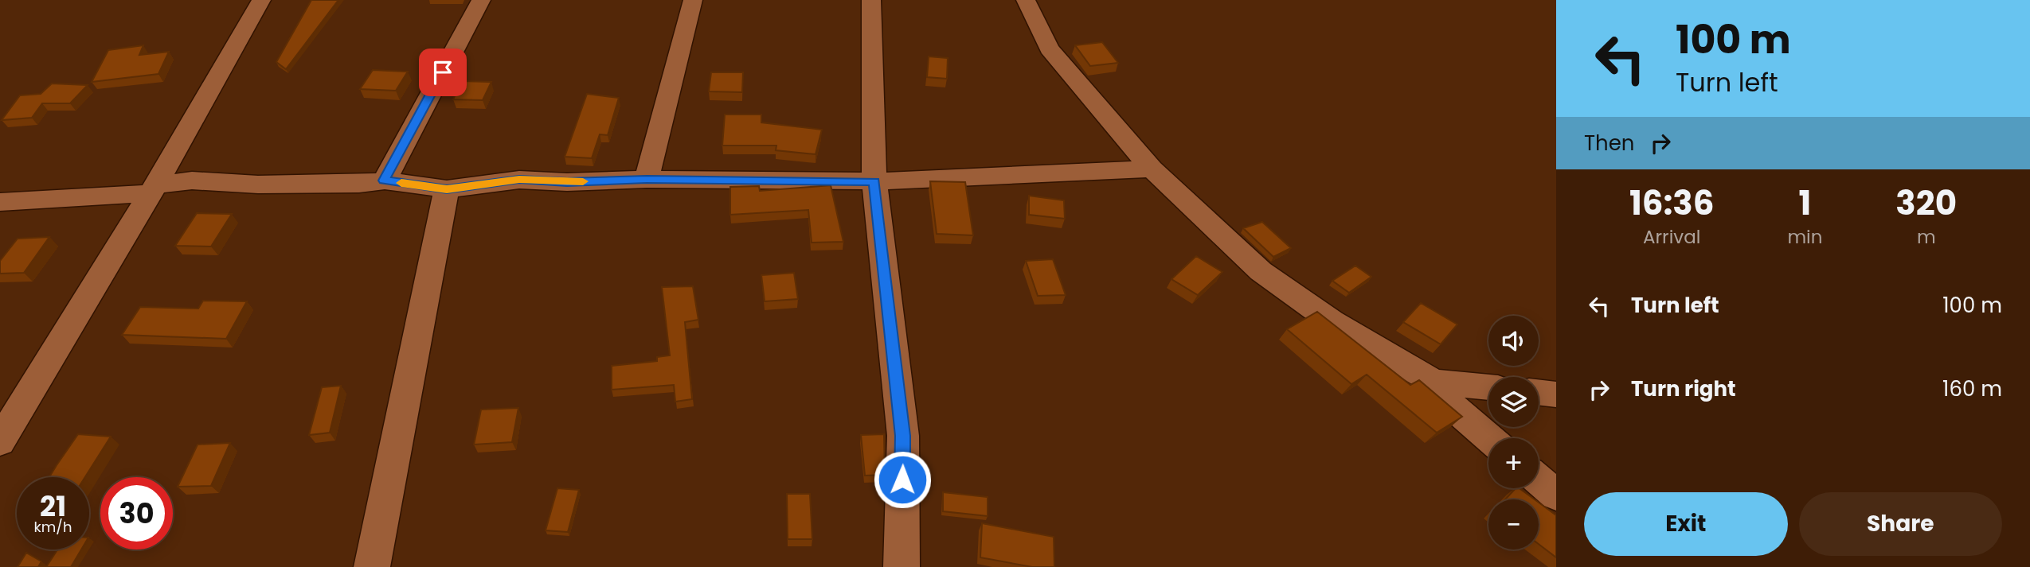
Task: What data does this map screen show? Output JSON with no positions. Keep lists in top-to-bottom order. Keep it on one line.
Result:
{"page":{"turn":["100 m","Turn left"],"then":"Then","eta":["16:36","Arrival","1","min","320","m"],"list":[{"name":"Turn left","value":"100 m"},{"name":"Turn right","value":"160 m"}],"map_buttons":["+","−"],"speed":"21 km/h","limit":"30","buttons":["Exit","Share"]}}
